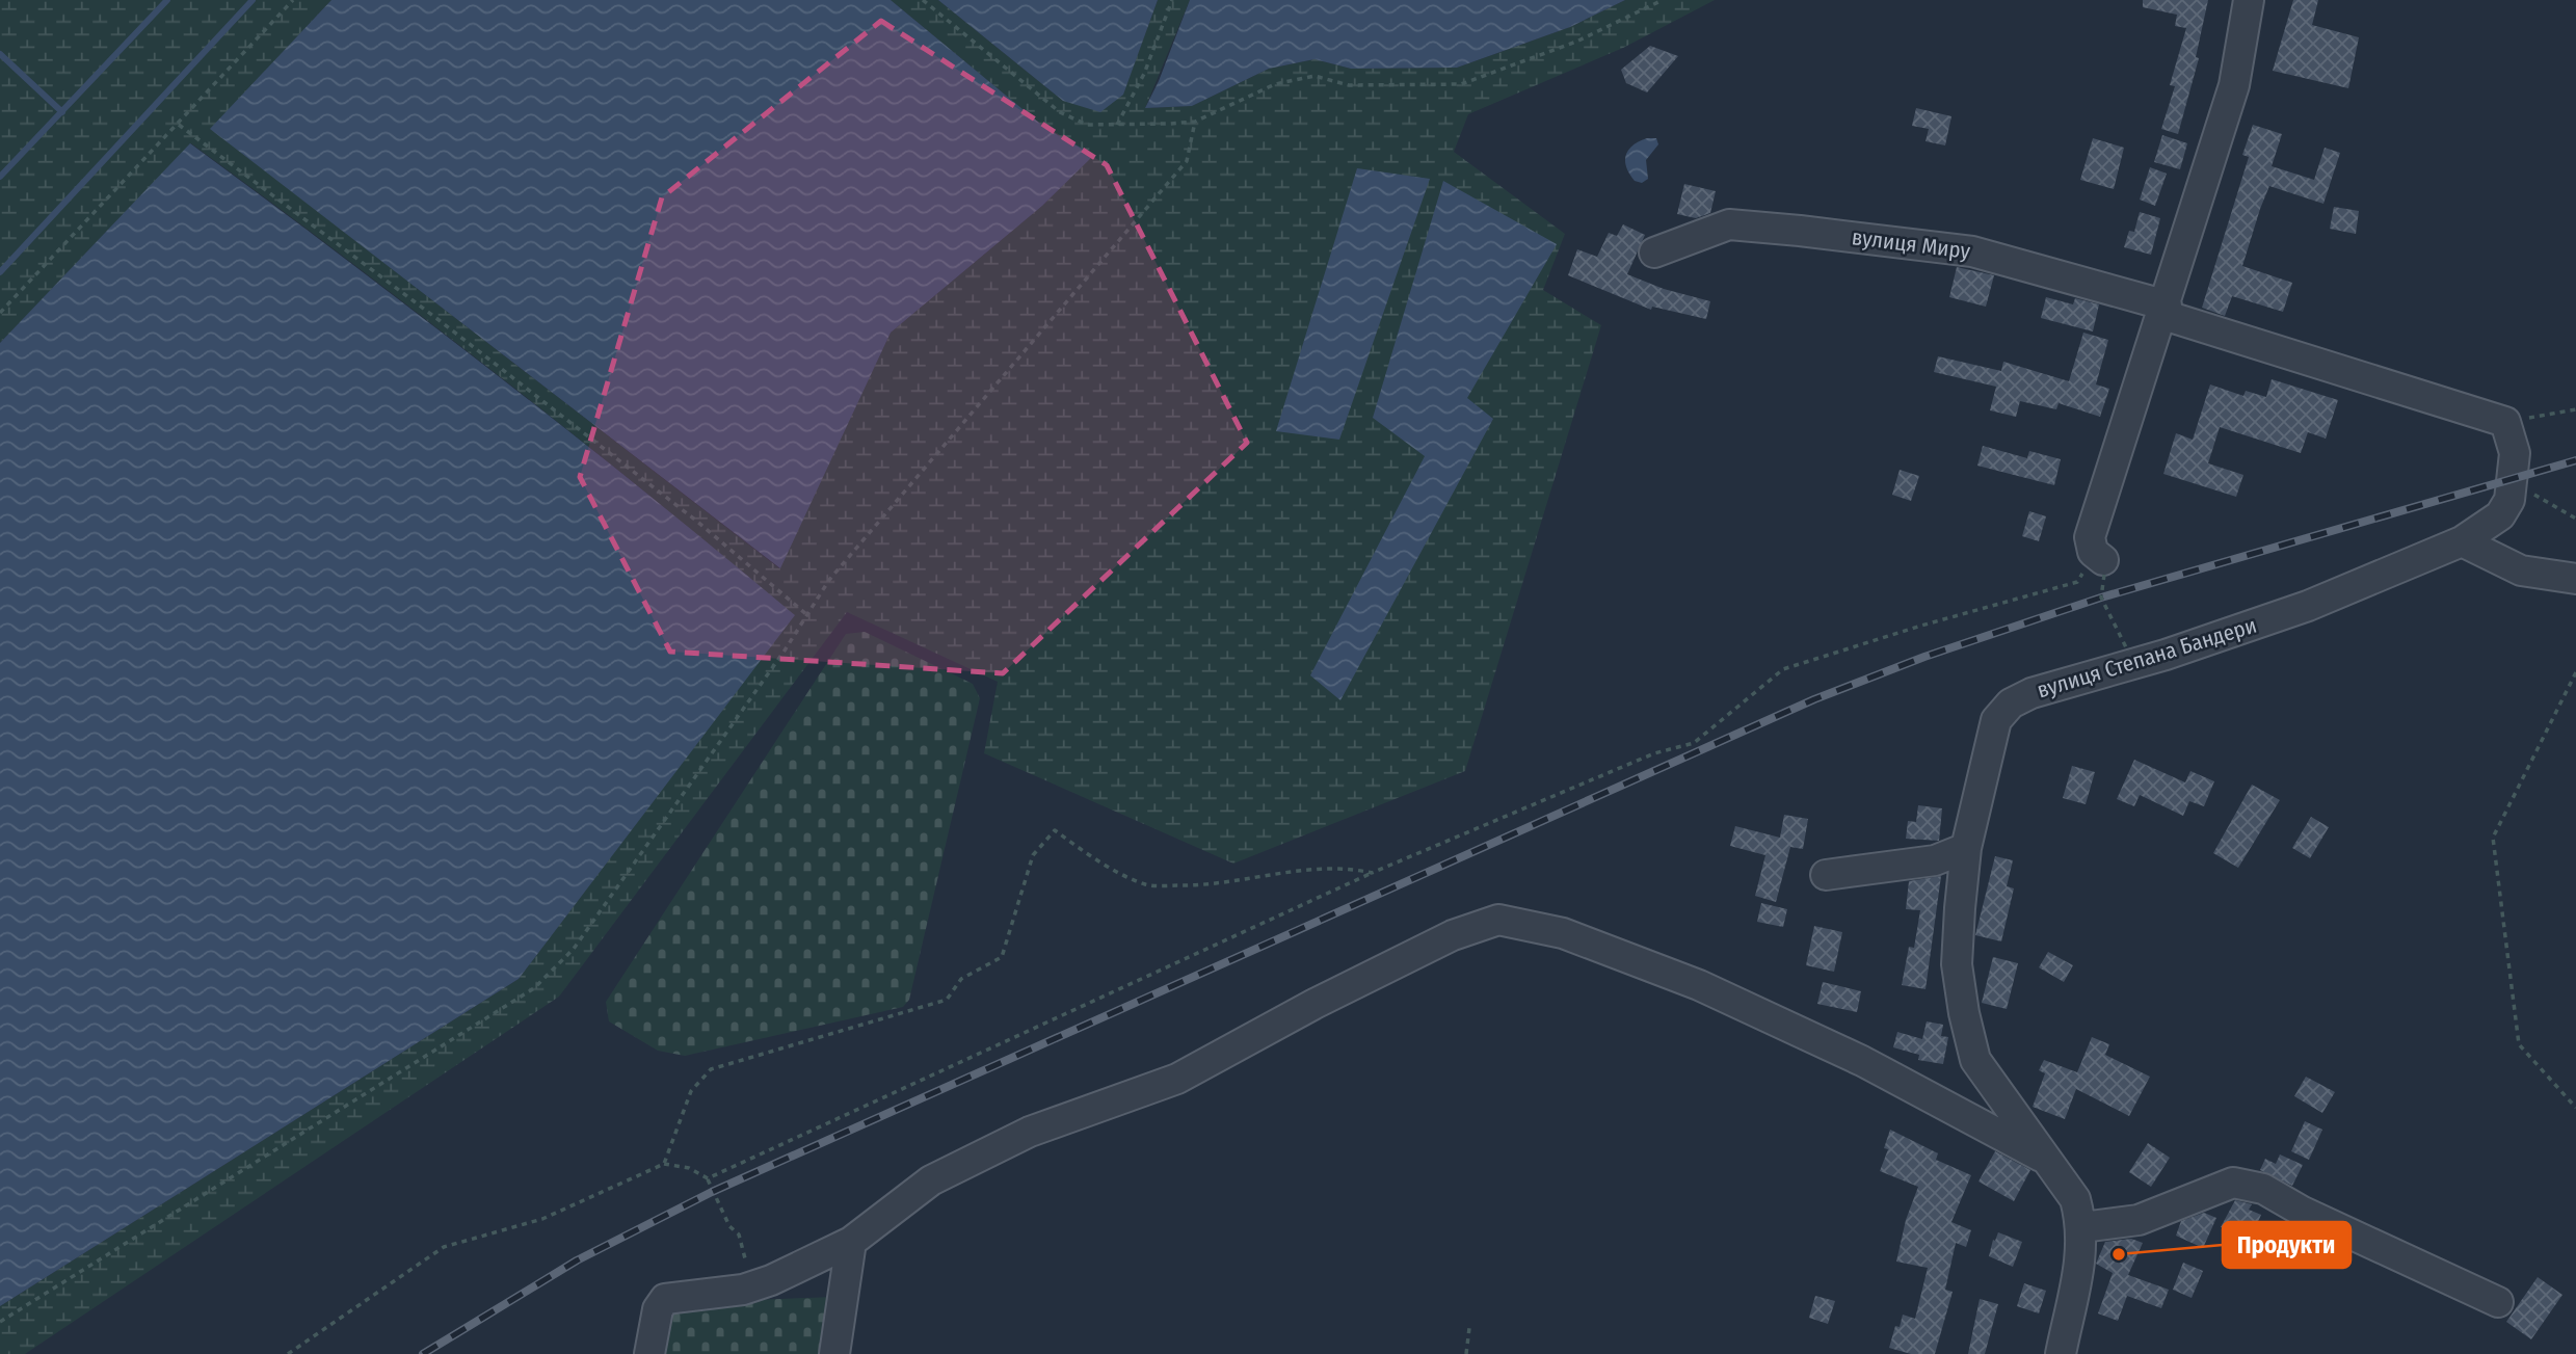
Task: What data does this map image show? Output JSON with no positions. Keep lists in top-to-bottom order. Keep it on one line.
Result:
{"streets":{"street":["вулиця Миру","вулиця Степана Бандери"]},"places":["Продукти"]}
